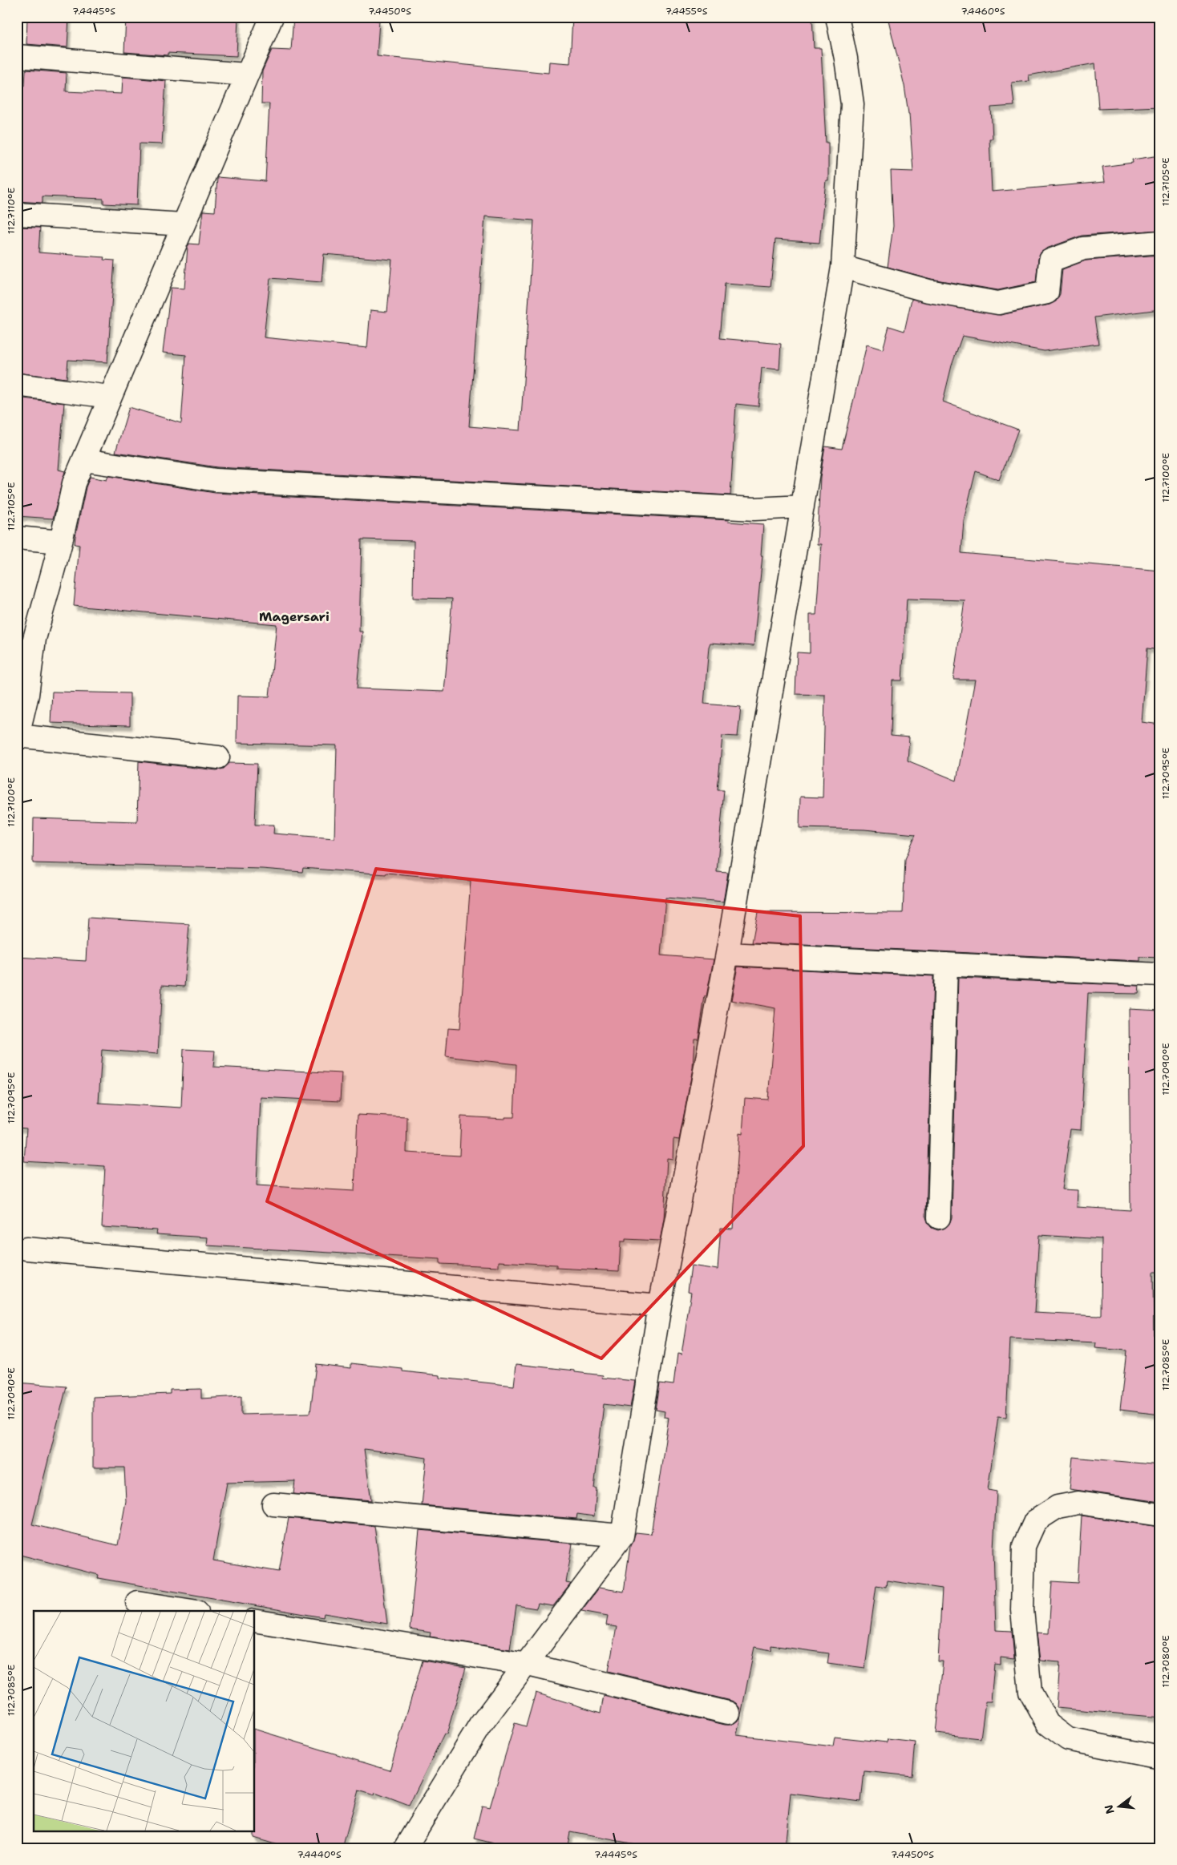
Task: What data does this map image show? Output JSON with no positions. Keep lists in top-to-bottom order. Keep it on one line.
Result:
{"districts":["Magersari"],"north":"left","coordinates":["7.4445°S","7.4450°S","7.4455°S","7.4460°S","112.7105°E","112.7110°E","112.7100°E","112.7095°E","112.7090°E","112.7085°E","112.7080°E","7.4440°S"]}
